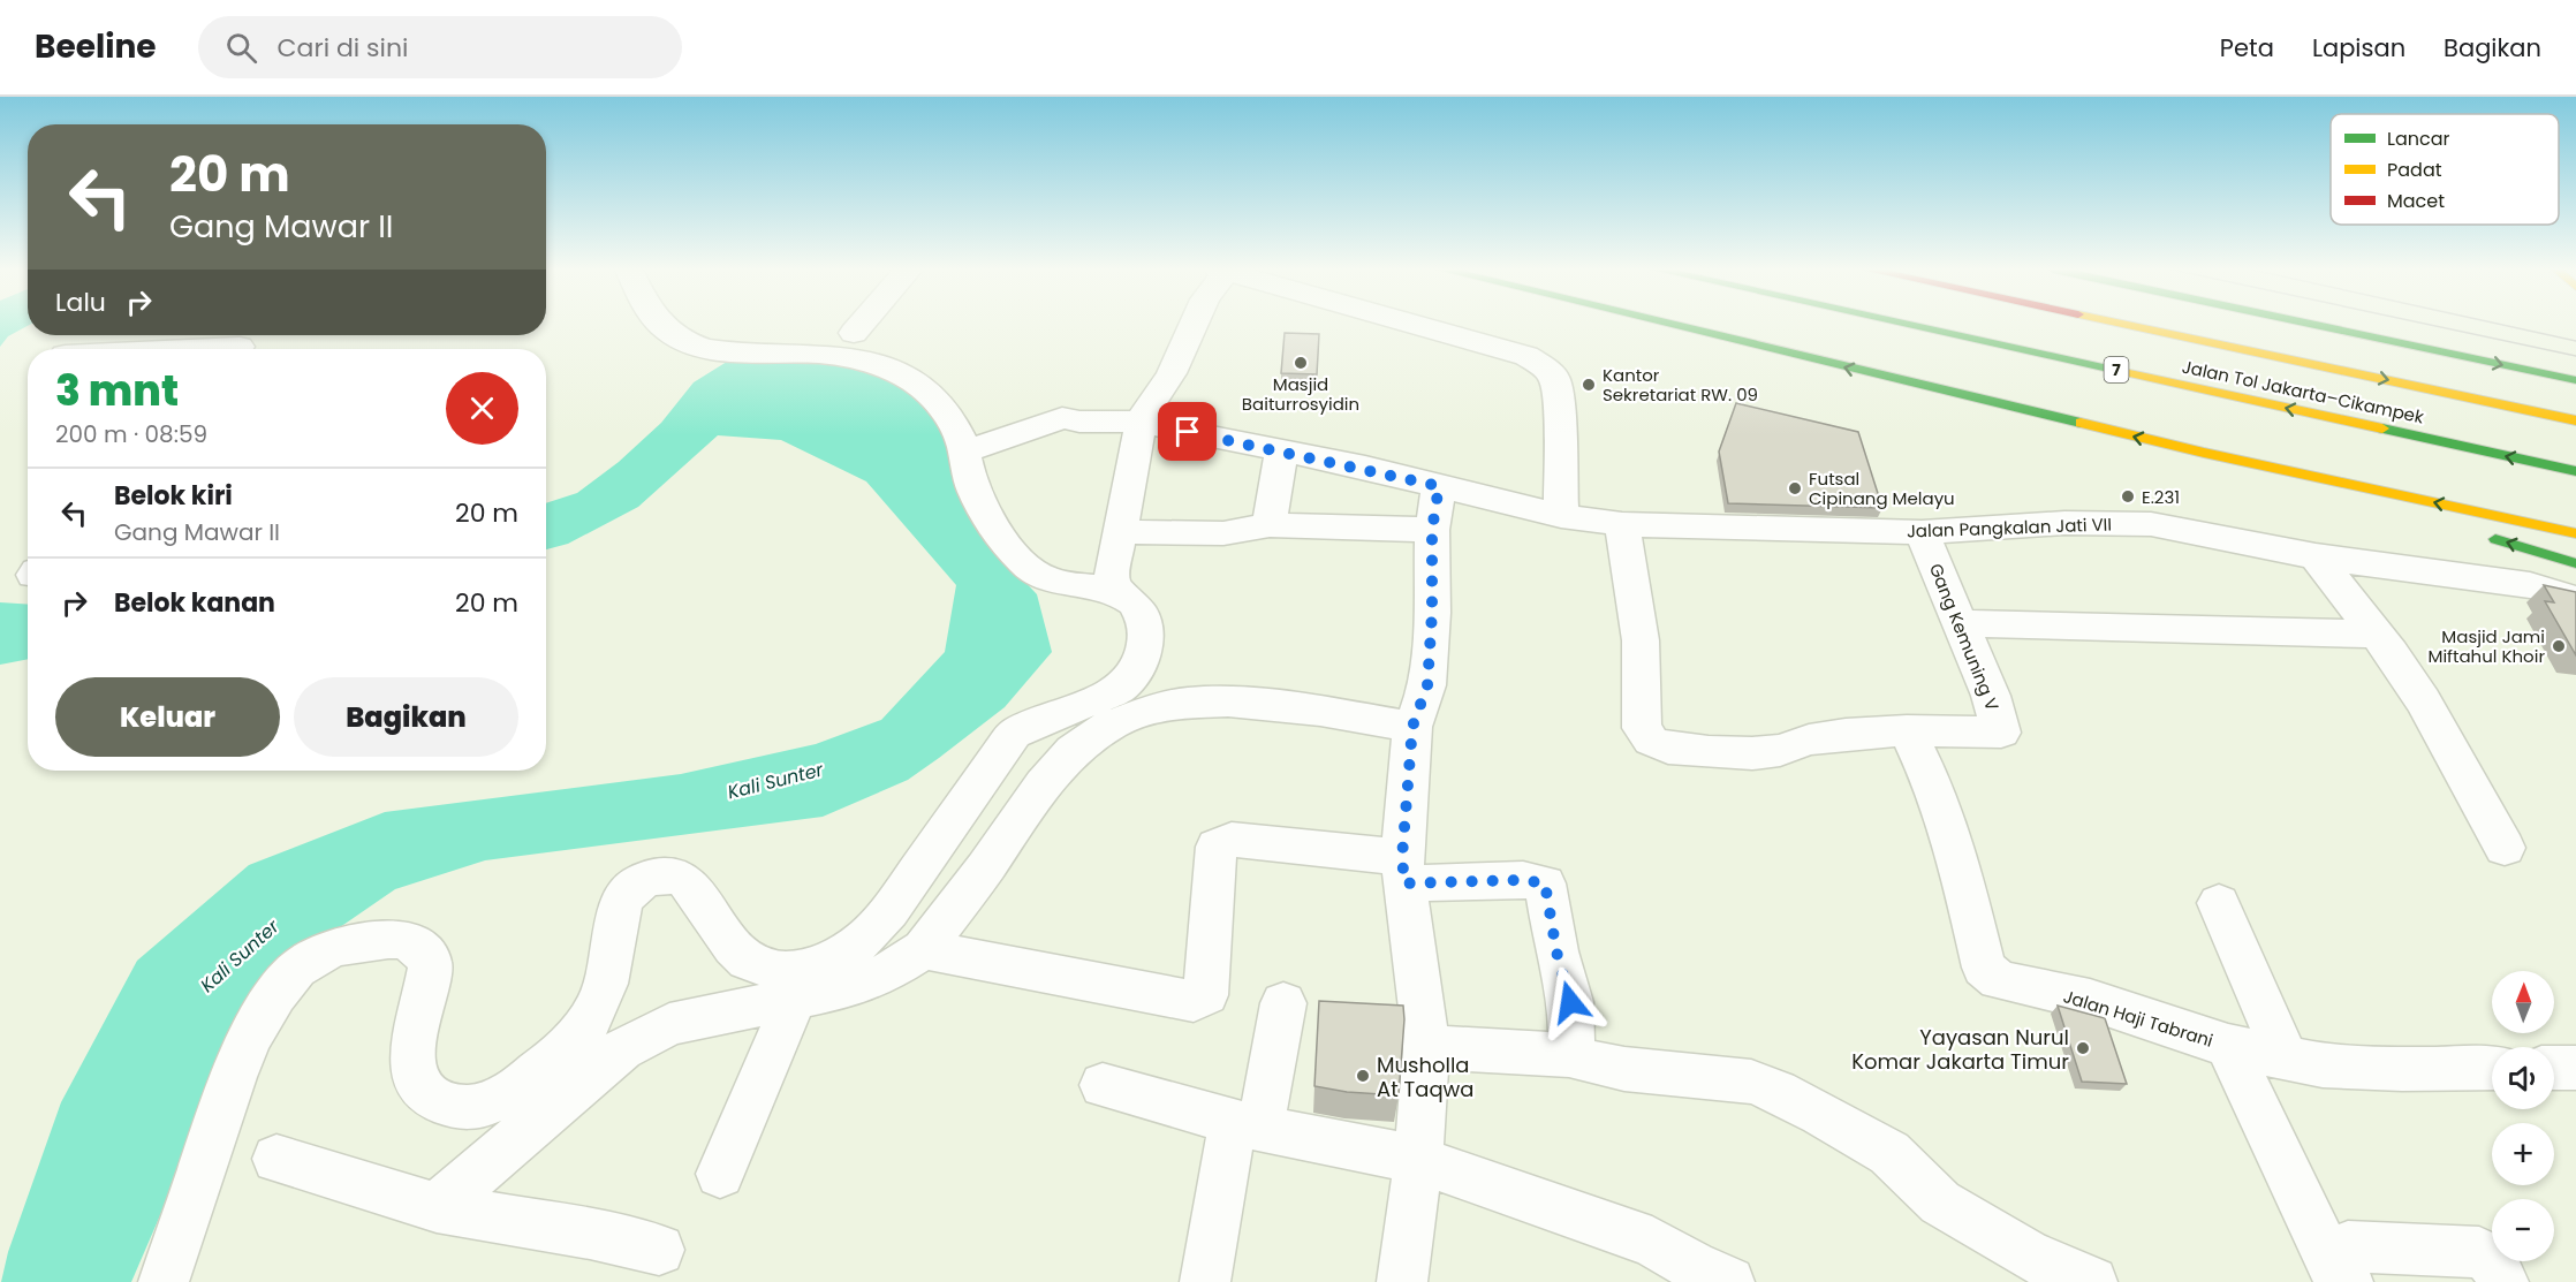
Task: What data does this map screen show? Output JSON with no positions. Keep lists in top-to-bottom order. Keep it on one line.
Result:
{"streets":{"main road":["7","Jalan Tol Jakarta–Cikampek"],"street":["Jalan Pangkalan Jati VII","Gang Kemuning V","Jalan Haji Tabrani"]},"crossings":[["Jalan Pangkalan Jati VII","Gang Kemuning V"],["Gang Kemuning V","Jalan Haji Tabrani"]],"water":["Kali Sunter"],"places":["Masjid Baiturrosyidin","Kantor Sekretariat RW. 09","Futsal Cipinang Melayu","E.231","Masjid Jami Miftahul Khoir","Yayasan Nurul Komar Jakarta Timur","Musholla At Taqwa"],"legend":["Lancar","Padat","Macet"],"north":"top","page":{"header":"Beeline","search":"Cari di sini","nav":["Peta","Lapisan","Bagikan"],"turn":["20 m","Gang Mawar II"],"then":"Lalu","heading":["3 mnt","200 m · 08:59"],"list":[{"name":"Belok kiri","note":"Gang Mawar II","value":"20 m"},{"name":"Belok kanan","value":"20 m"}],"buttons":["Keluar","Bagikan"],"map_buttons":["+","−"]}}
